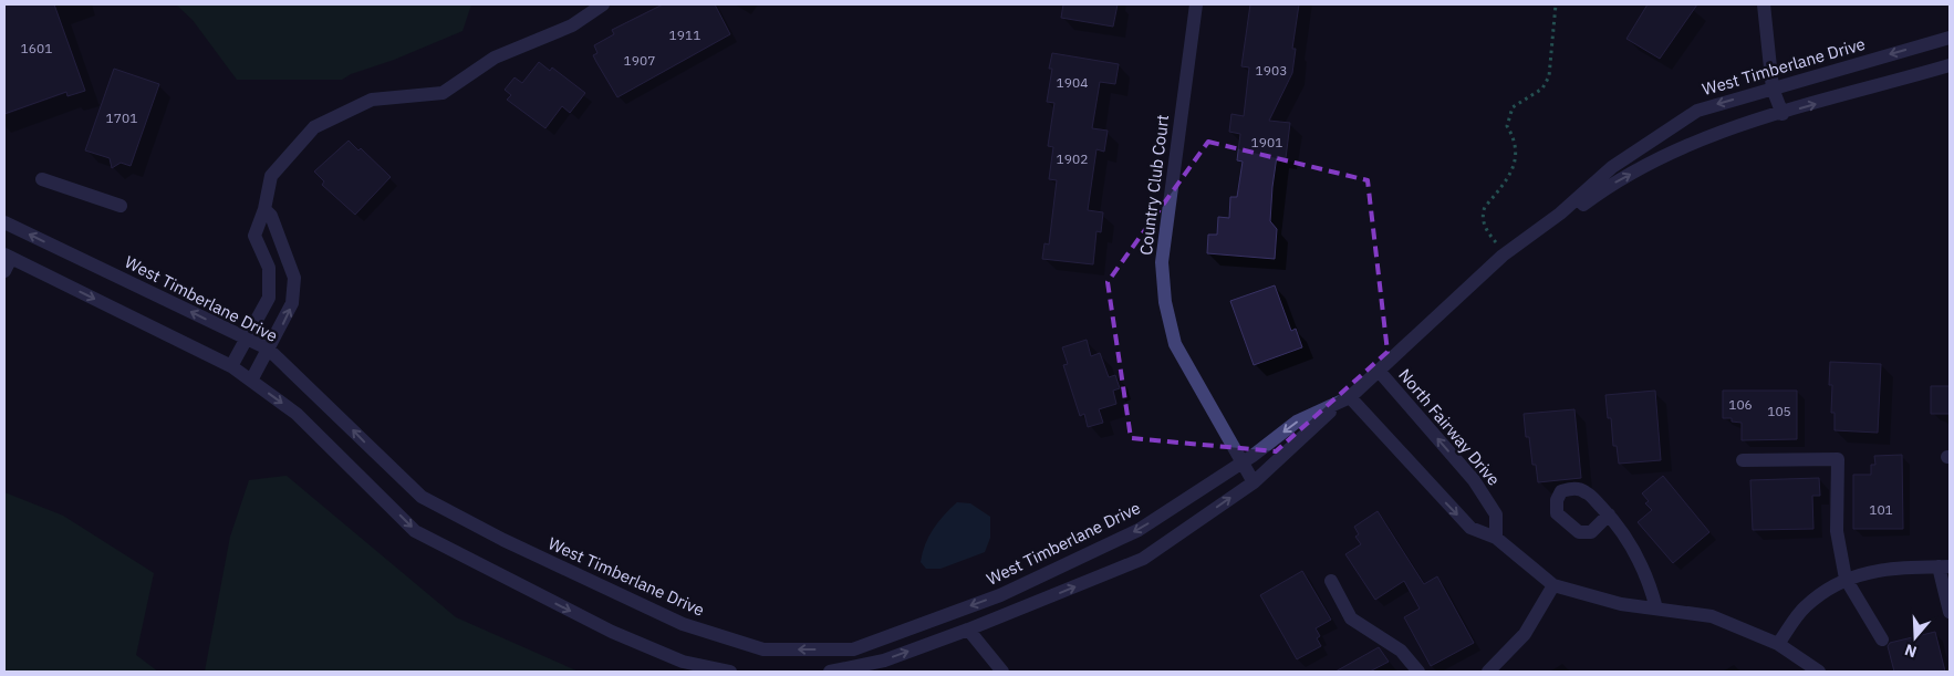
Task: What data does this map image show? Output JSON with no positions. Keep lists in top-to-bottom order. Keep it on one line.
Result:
{"streets":{"street":["West Timberlane Drive","Country Club Court","North Fairway Drive"]},"crossings":[["West Timberlane Drive","Country Club Court"],["West Timberlane Drive","North Fairway Drive"]],"house_numbers":["1911","1601","1907","1903","1904","1701","1901","1902","106","105","101"],"north":"bottom"}
